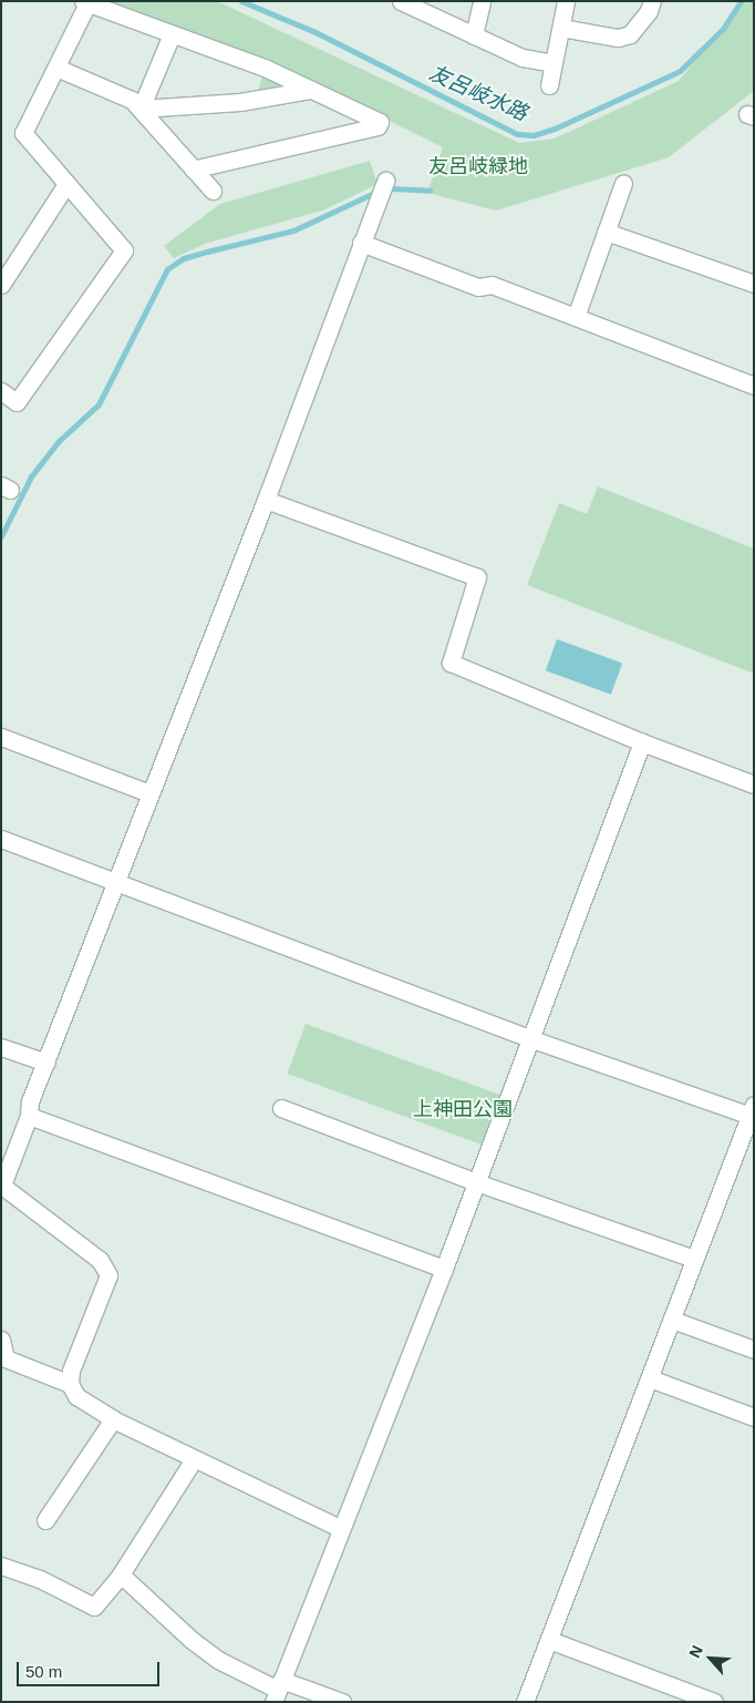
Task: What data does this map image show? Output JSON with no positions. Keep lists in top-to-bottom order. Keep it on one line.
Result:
{"water":["友呂岐水路"],"parks":["友呂岐緑地","上神田公園"],"scale_bar":"50 m","north":"top left"}
